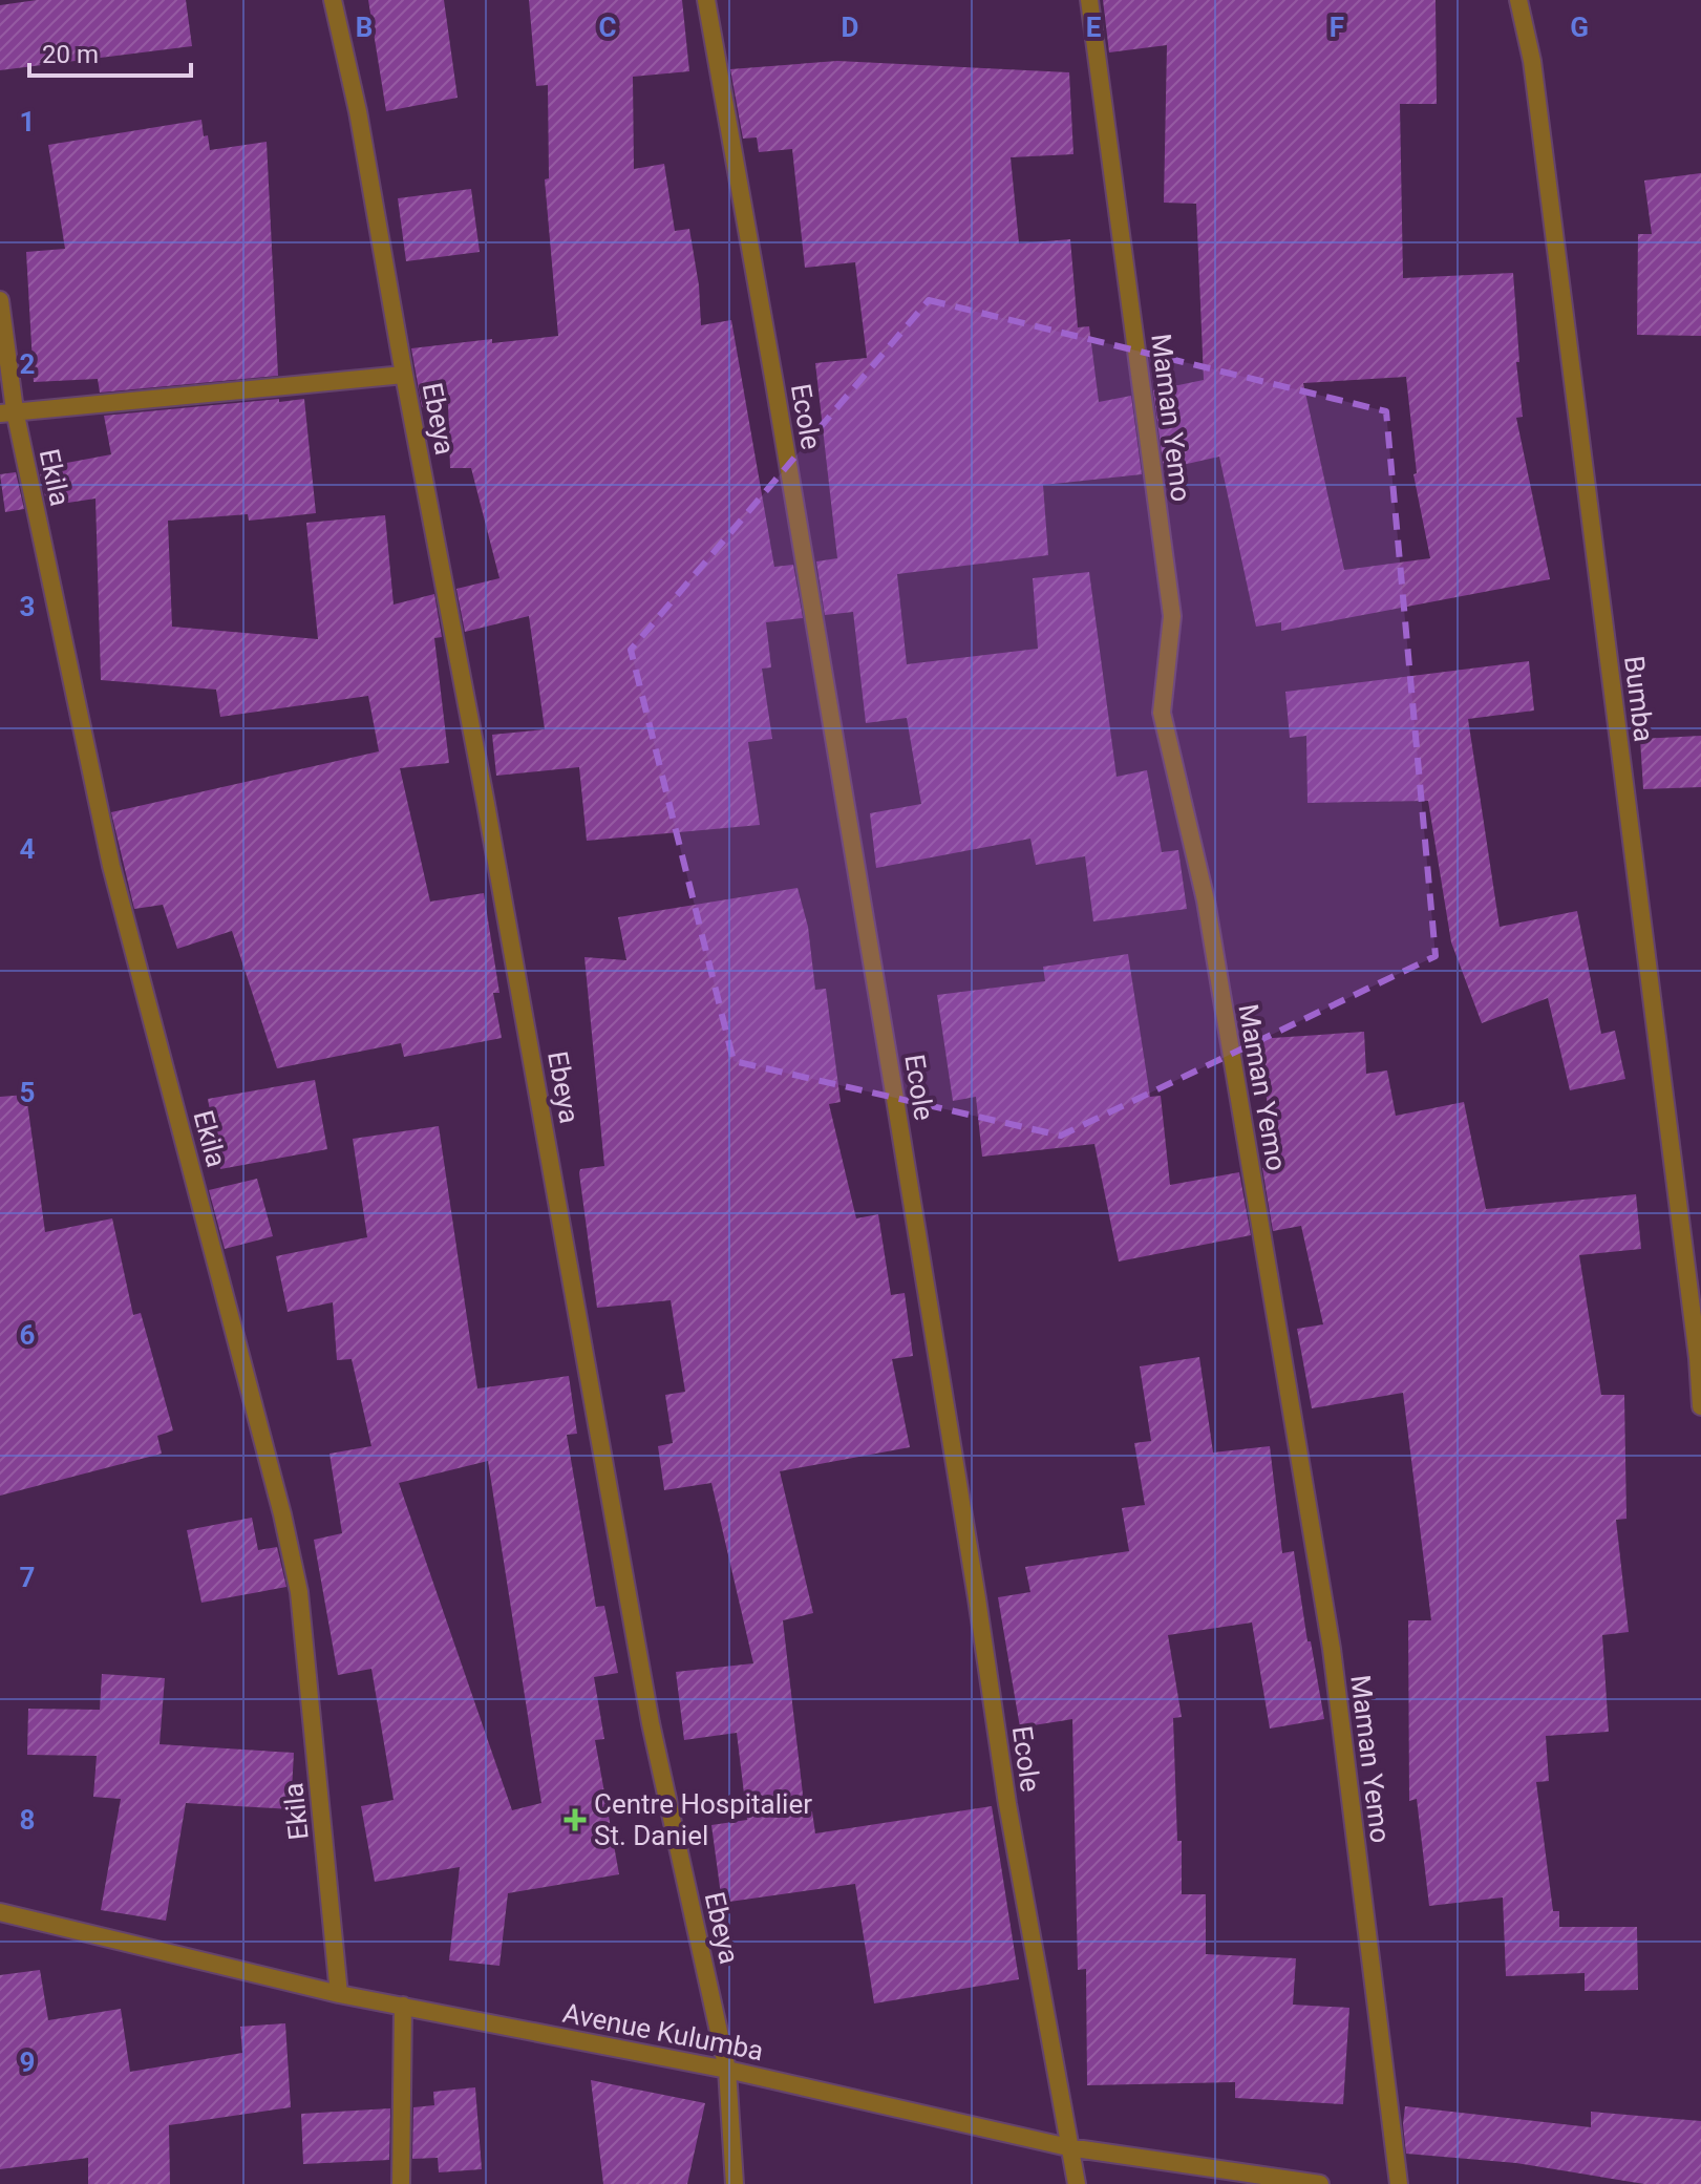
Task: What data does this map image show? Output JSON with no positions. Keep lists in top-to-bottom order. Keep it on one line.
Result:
{"streets":{"street":["Ecole","Maman Yemo","Ebeya","Ekila","Bumba","Avenue Kulumba"]},"crossings":[["Ecole","Avenue Kulumba"],["Ebeya","Avenue Kulumba"],["Ekila","Avenue Kulumba"]],"places":{"health":["Centre Hospitalier St. Daniel"]},"scale_bar":"20 m","grid":{"columns":["B","C","D","E","F","G"],"rows":["1","2","3","4","5","6","7","8","9"]}}
